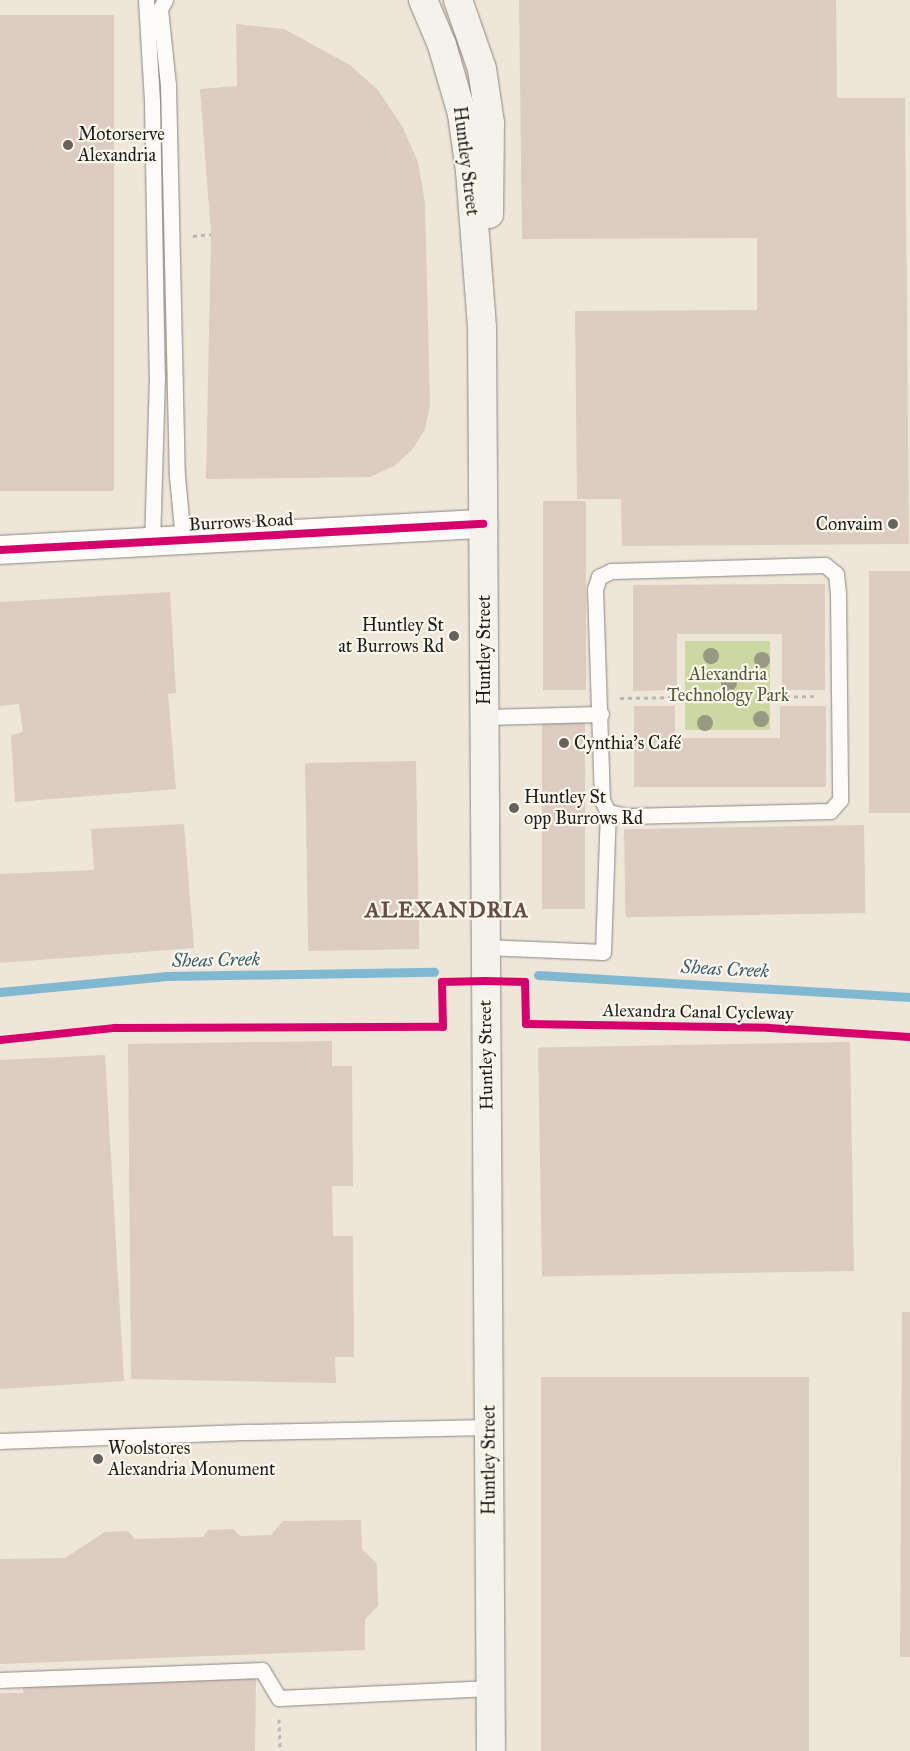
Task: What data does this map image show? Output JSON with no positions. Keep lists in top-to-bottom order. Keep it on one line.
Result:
{"streets":{"main road":["Huntley Street"],"street":["Burrows Road"],"cycle path":["Alexandra Canal Cycleway"]},"crossings":[["Huntley Street","Burrows Road"]],"districts":["ALEXANDRIA"],"water":["Sheas Creek"],"parks":["Alexandria Technology Park"],"places":["Motorserve Alexandria","Convaim","Huntley St at Burrows Rd","Cynthia's Café","Huntley St opp Burrows Rd","Woolstores Alexandria Monument"]}
